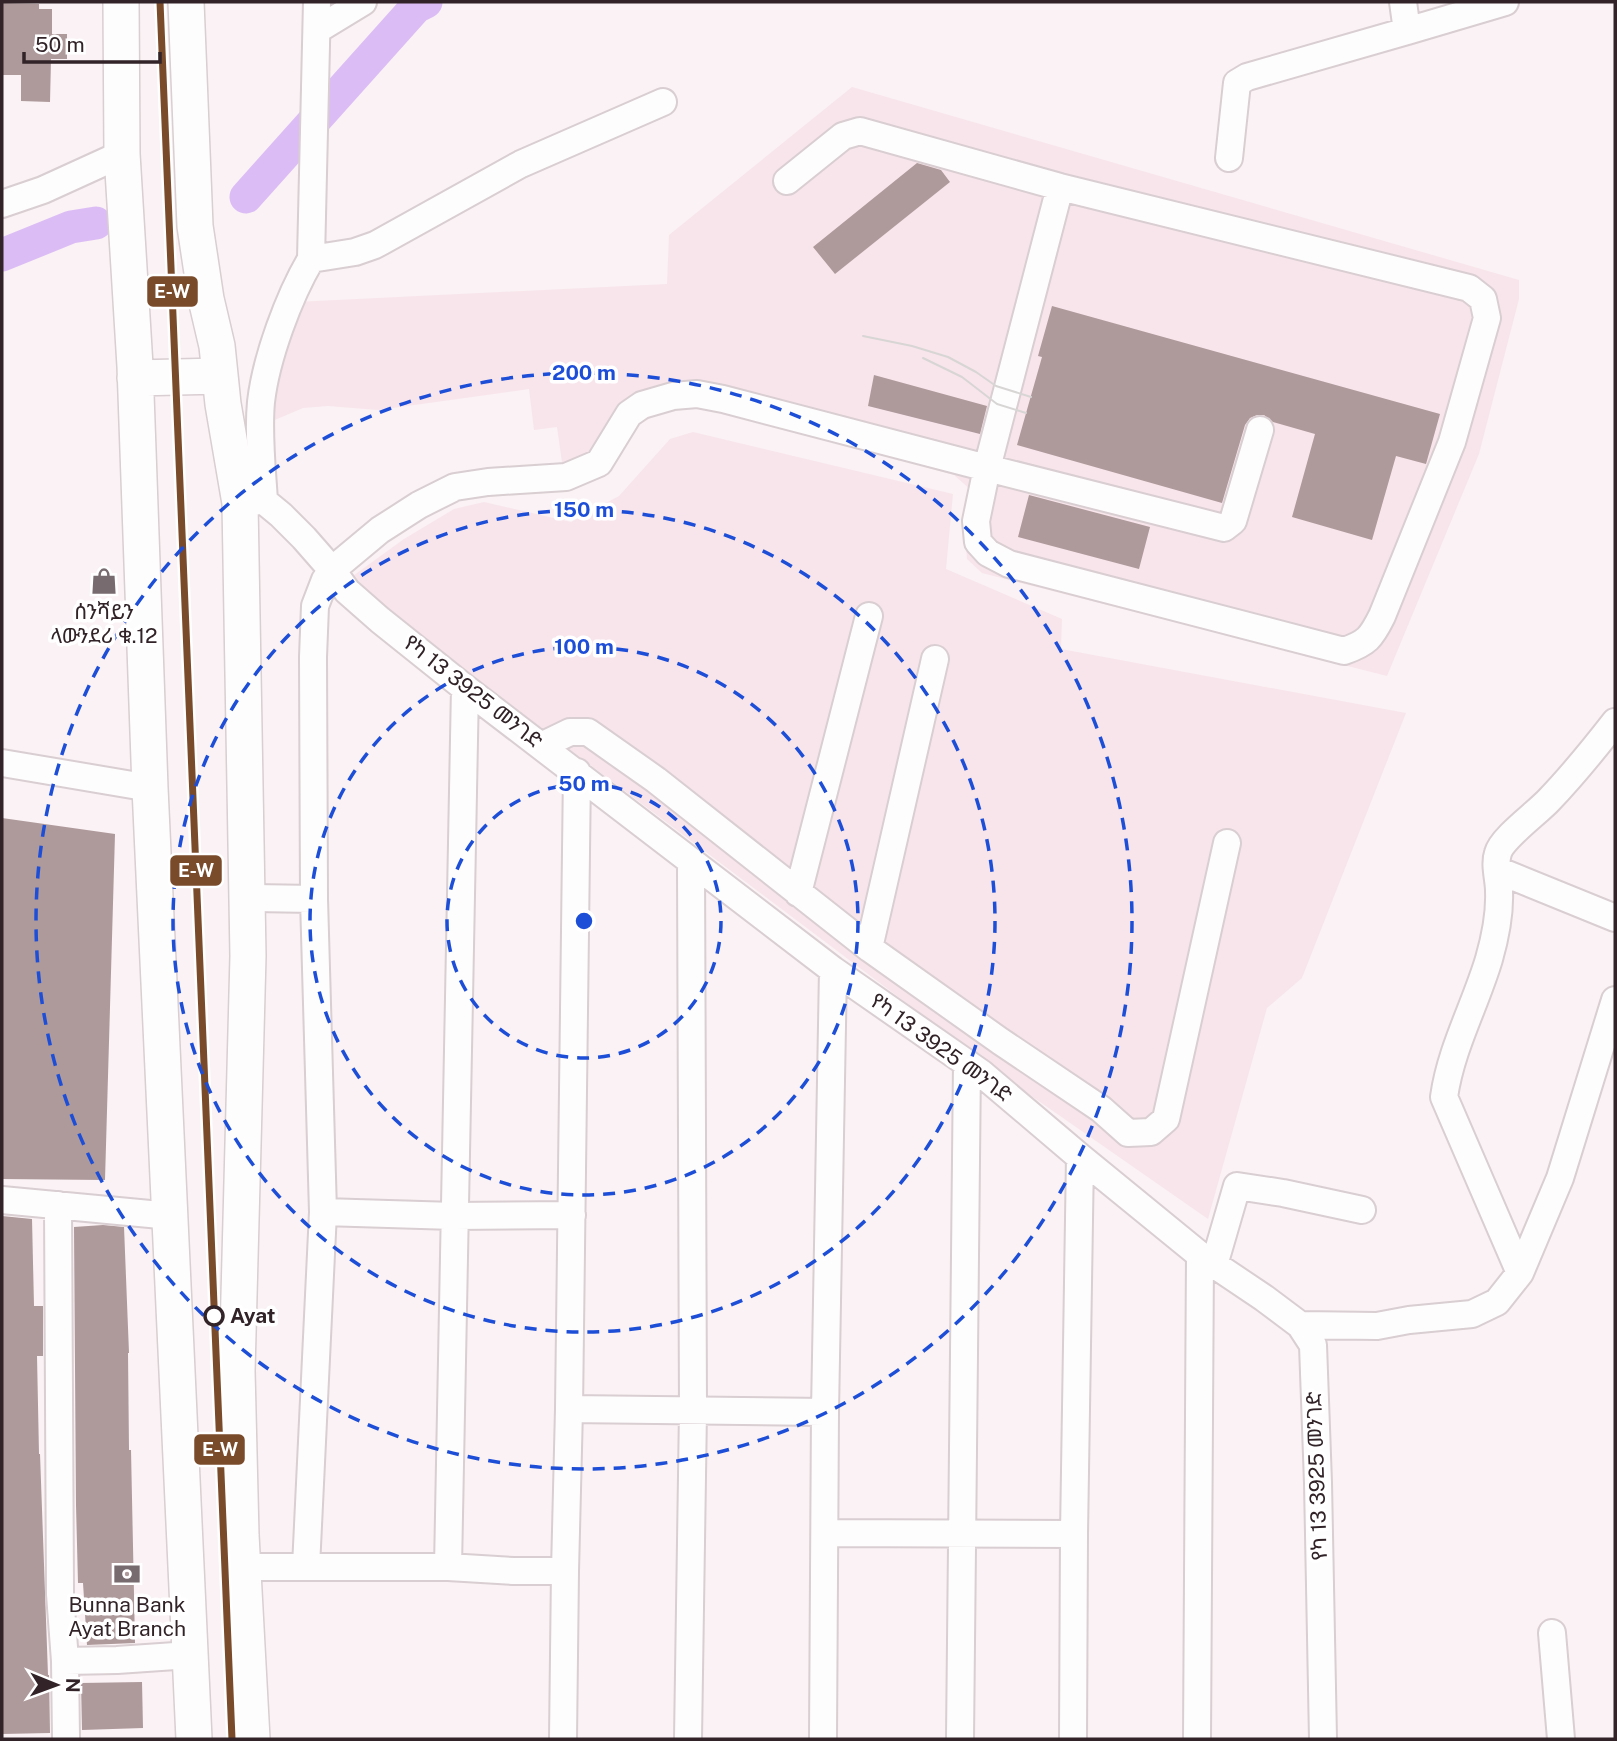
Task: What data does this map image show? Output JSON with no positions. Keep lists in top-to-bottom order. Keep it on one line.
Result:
{"streets":{"street":["የካ 13 3925 መንገድ"]},"places":{"shop":["ሰንሻይን ላውንደሪ ቁ.12"],"other":["Ayat"],"bank":["Bunna Bank Ayat Branch"]},"lines":["transit line E-W"],"scale_bar":"50 m","north":"right","rings":["200 m","150 m","100 m","50 m"]}
